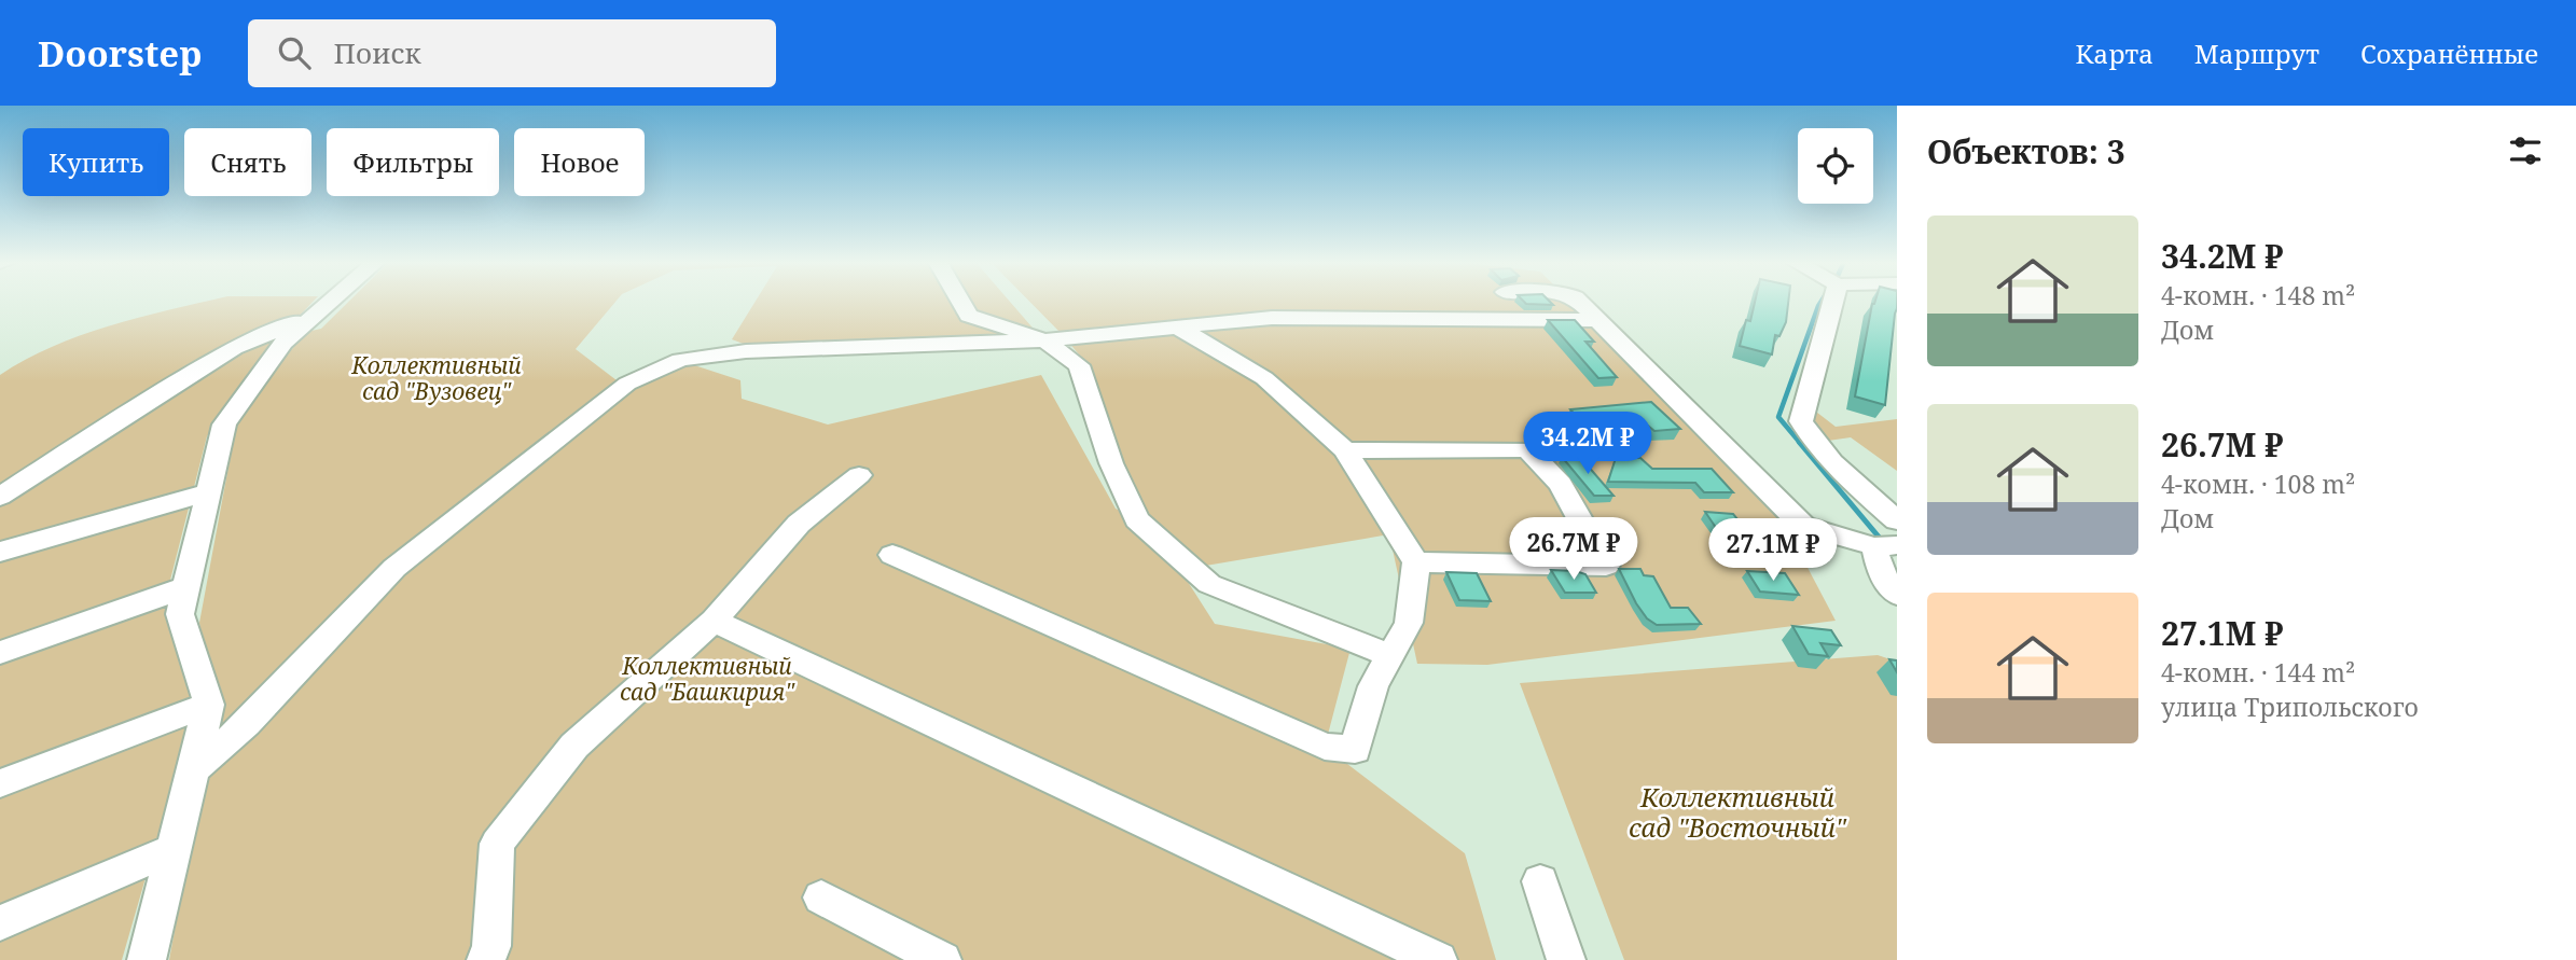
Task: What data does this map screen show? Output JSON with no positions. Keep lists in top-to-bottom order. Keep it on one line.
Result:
{"parks":["Коллективный сад \"Вузовец\"","Коллективный сад \"Башкирия\"","Коллективный сад \"Восточный\""],"page":{"header":"Doorstep","search":"Поиск","nav":["Карта","Маршрут","Сохранённые"],"heading":"Объектов: 3","chip":["Купить","Снять","Фильтры","Новое"],"list":[{"name":"34.2M ₽","note":"4-комн. · 148 m² · Дом"},{"name":"26.7M ₽","note":"4-комн. · 108 m² · Дом"},{"name":"27.1M ₽","note":"4-комн. · 144 m² · улица Трипольского"}],"price":["34.2M ₽","26.7M ₽","27.1M ₽"]}}
